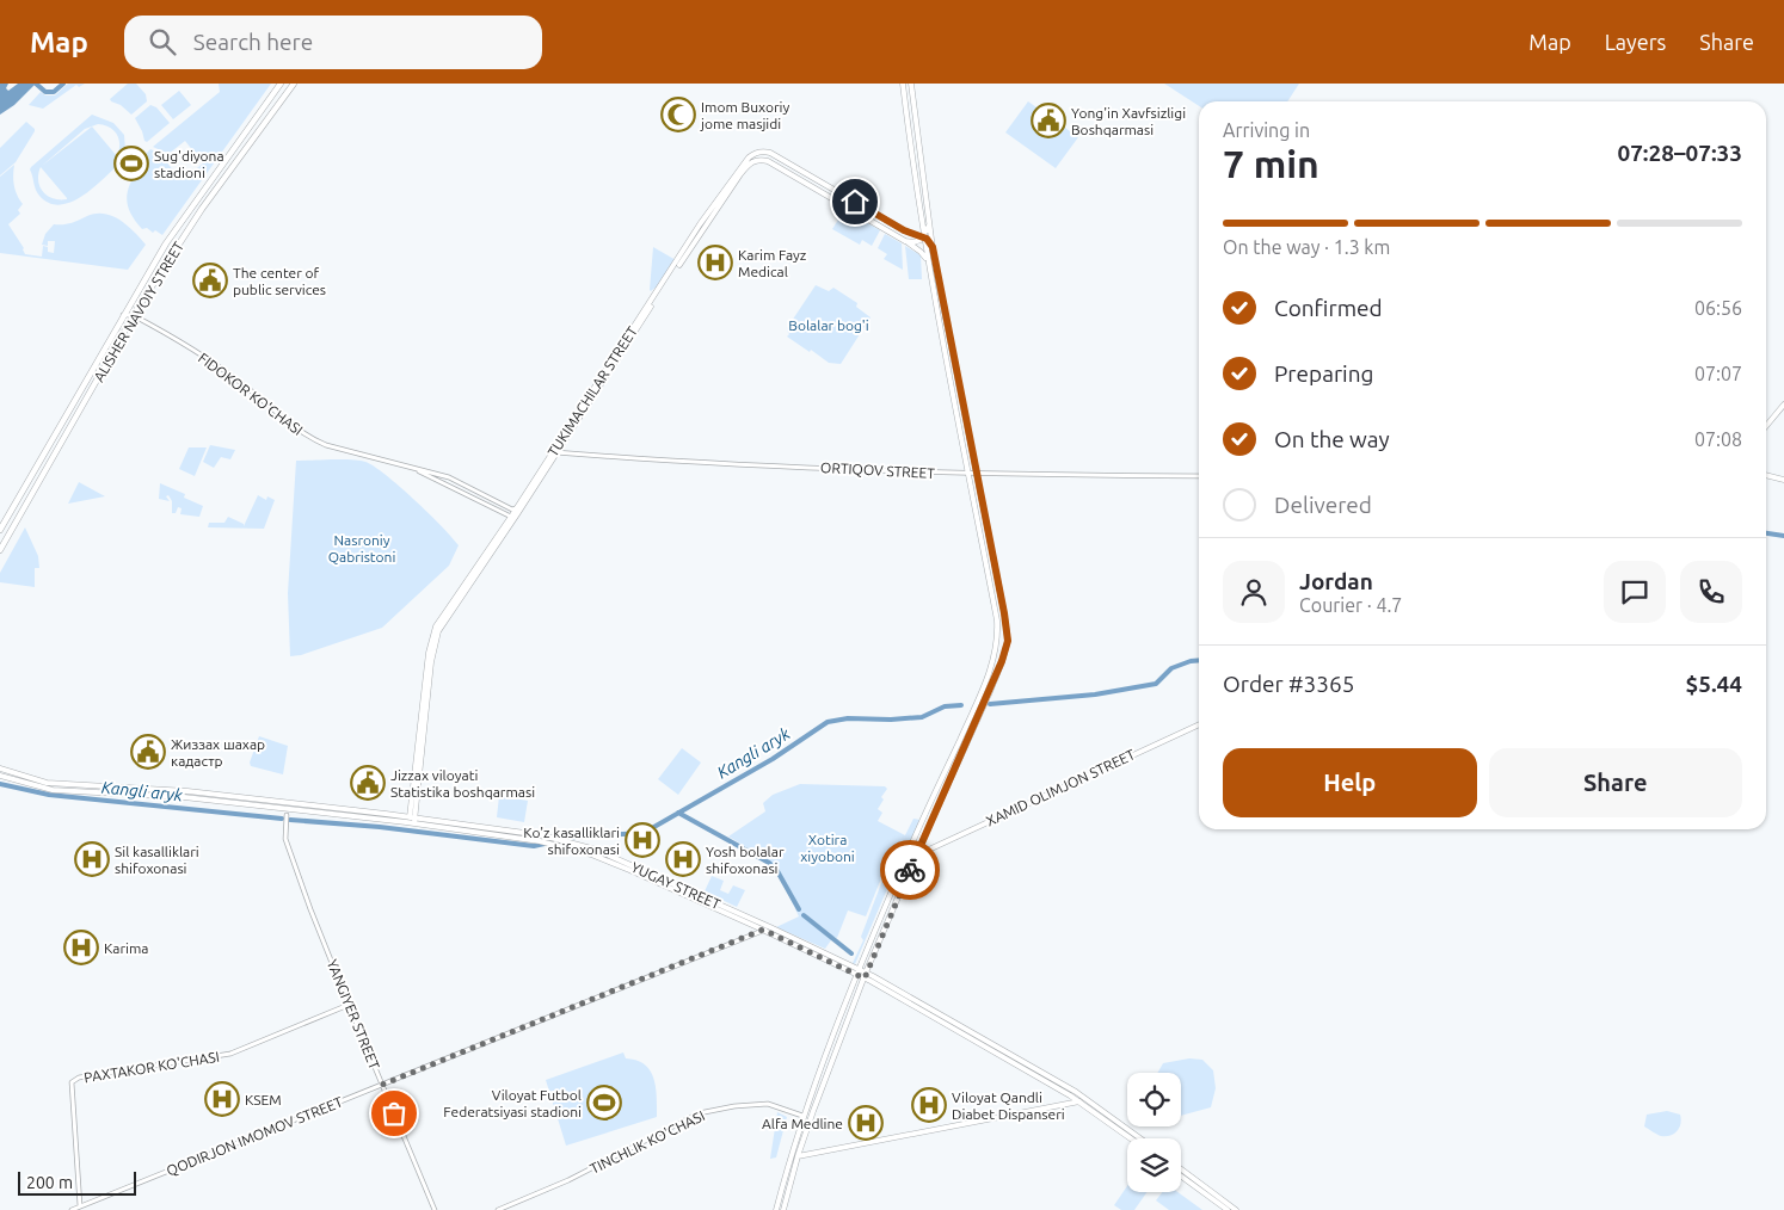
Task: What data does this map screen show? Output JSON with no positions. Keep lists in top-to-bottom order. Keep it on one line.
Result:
{"streets":{"main road":["ALISHER NAVOIY STREET","TUKIMACHILAR STREET","XAMID OLIMJON STREET","YUGAY STREET"],"street":["FIDOKOR KO'CHASI","ORTIQOV STREET","YANGIYER STREET","PAXTAKOR KO'CHASI","QODIRJON IMOMOV STREET","TINCHLIK KO'CHASI"]},"crossings":[["ALISHER NAVOIY STREET","FIDOKOR KO'CHASI"],["TUKIMACHILAR STREET","FIDOKOR KO'CHASI"],["TUKIMACHILAR STREET","ORTIQOV STREET"],["TUKIMACHILAR STREET","YUGAY STREET"],["YUGAY STREET","QODIRJON IMOMOV STREET"],["YANGIYER STREET","PAXTAKOR KO'CHASI"],["YANGIYER STREET","QODIRJON IMOMOV STREET"],["PAXTAKOR KO'CHASI","QODIRJON IMOMOV STREET"]],"water":["Kangli aryk"],"parks":["Bolalar bog'i","Nasroniy Qabristoni","Xotira xiyoboni"],"places":{"mosque":["Imom Buxoriy jome masjidi"],"public building":["Yong'in Xavfsizligi Boshqarmasi","The center of public services","Жиззах шахар кадастр","Jizzax viloyati Statistika boshqarmasi"],"sports":["Sug'diyona stadioni","Viloyat Futbol Federatsiyasi stadioni"],"hospital":["Karim Fayz Medical","Ko'z kasalliklari shifoxonasi","Sil kasalliklari shifoxonasi","Yosh bolalar shifoxonasi","Karima","KSEM","Viloyat Qandli Diabet Dispanseri","Alfa Medline"]},"scale_bar":"200 m","page":{"header":"Map","search":"Search here","nav":["Map","Layers","Share"],"heading":["7 min","Arriving in","07:28–07:33"],"panel":["Jordan","Courier · 4.7","Order #3365","$5.44"],"bar":"On the way · 1.3 km","list":[["Confirmed","06:56"],["Preparing","07:07"],["On the way","07:08"],"Delivered"],"buttons":["Help","Share"],"scale":"200 m"}}
